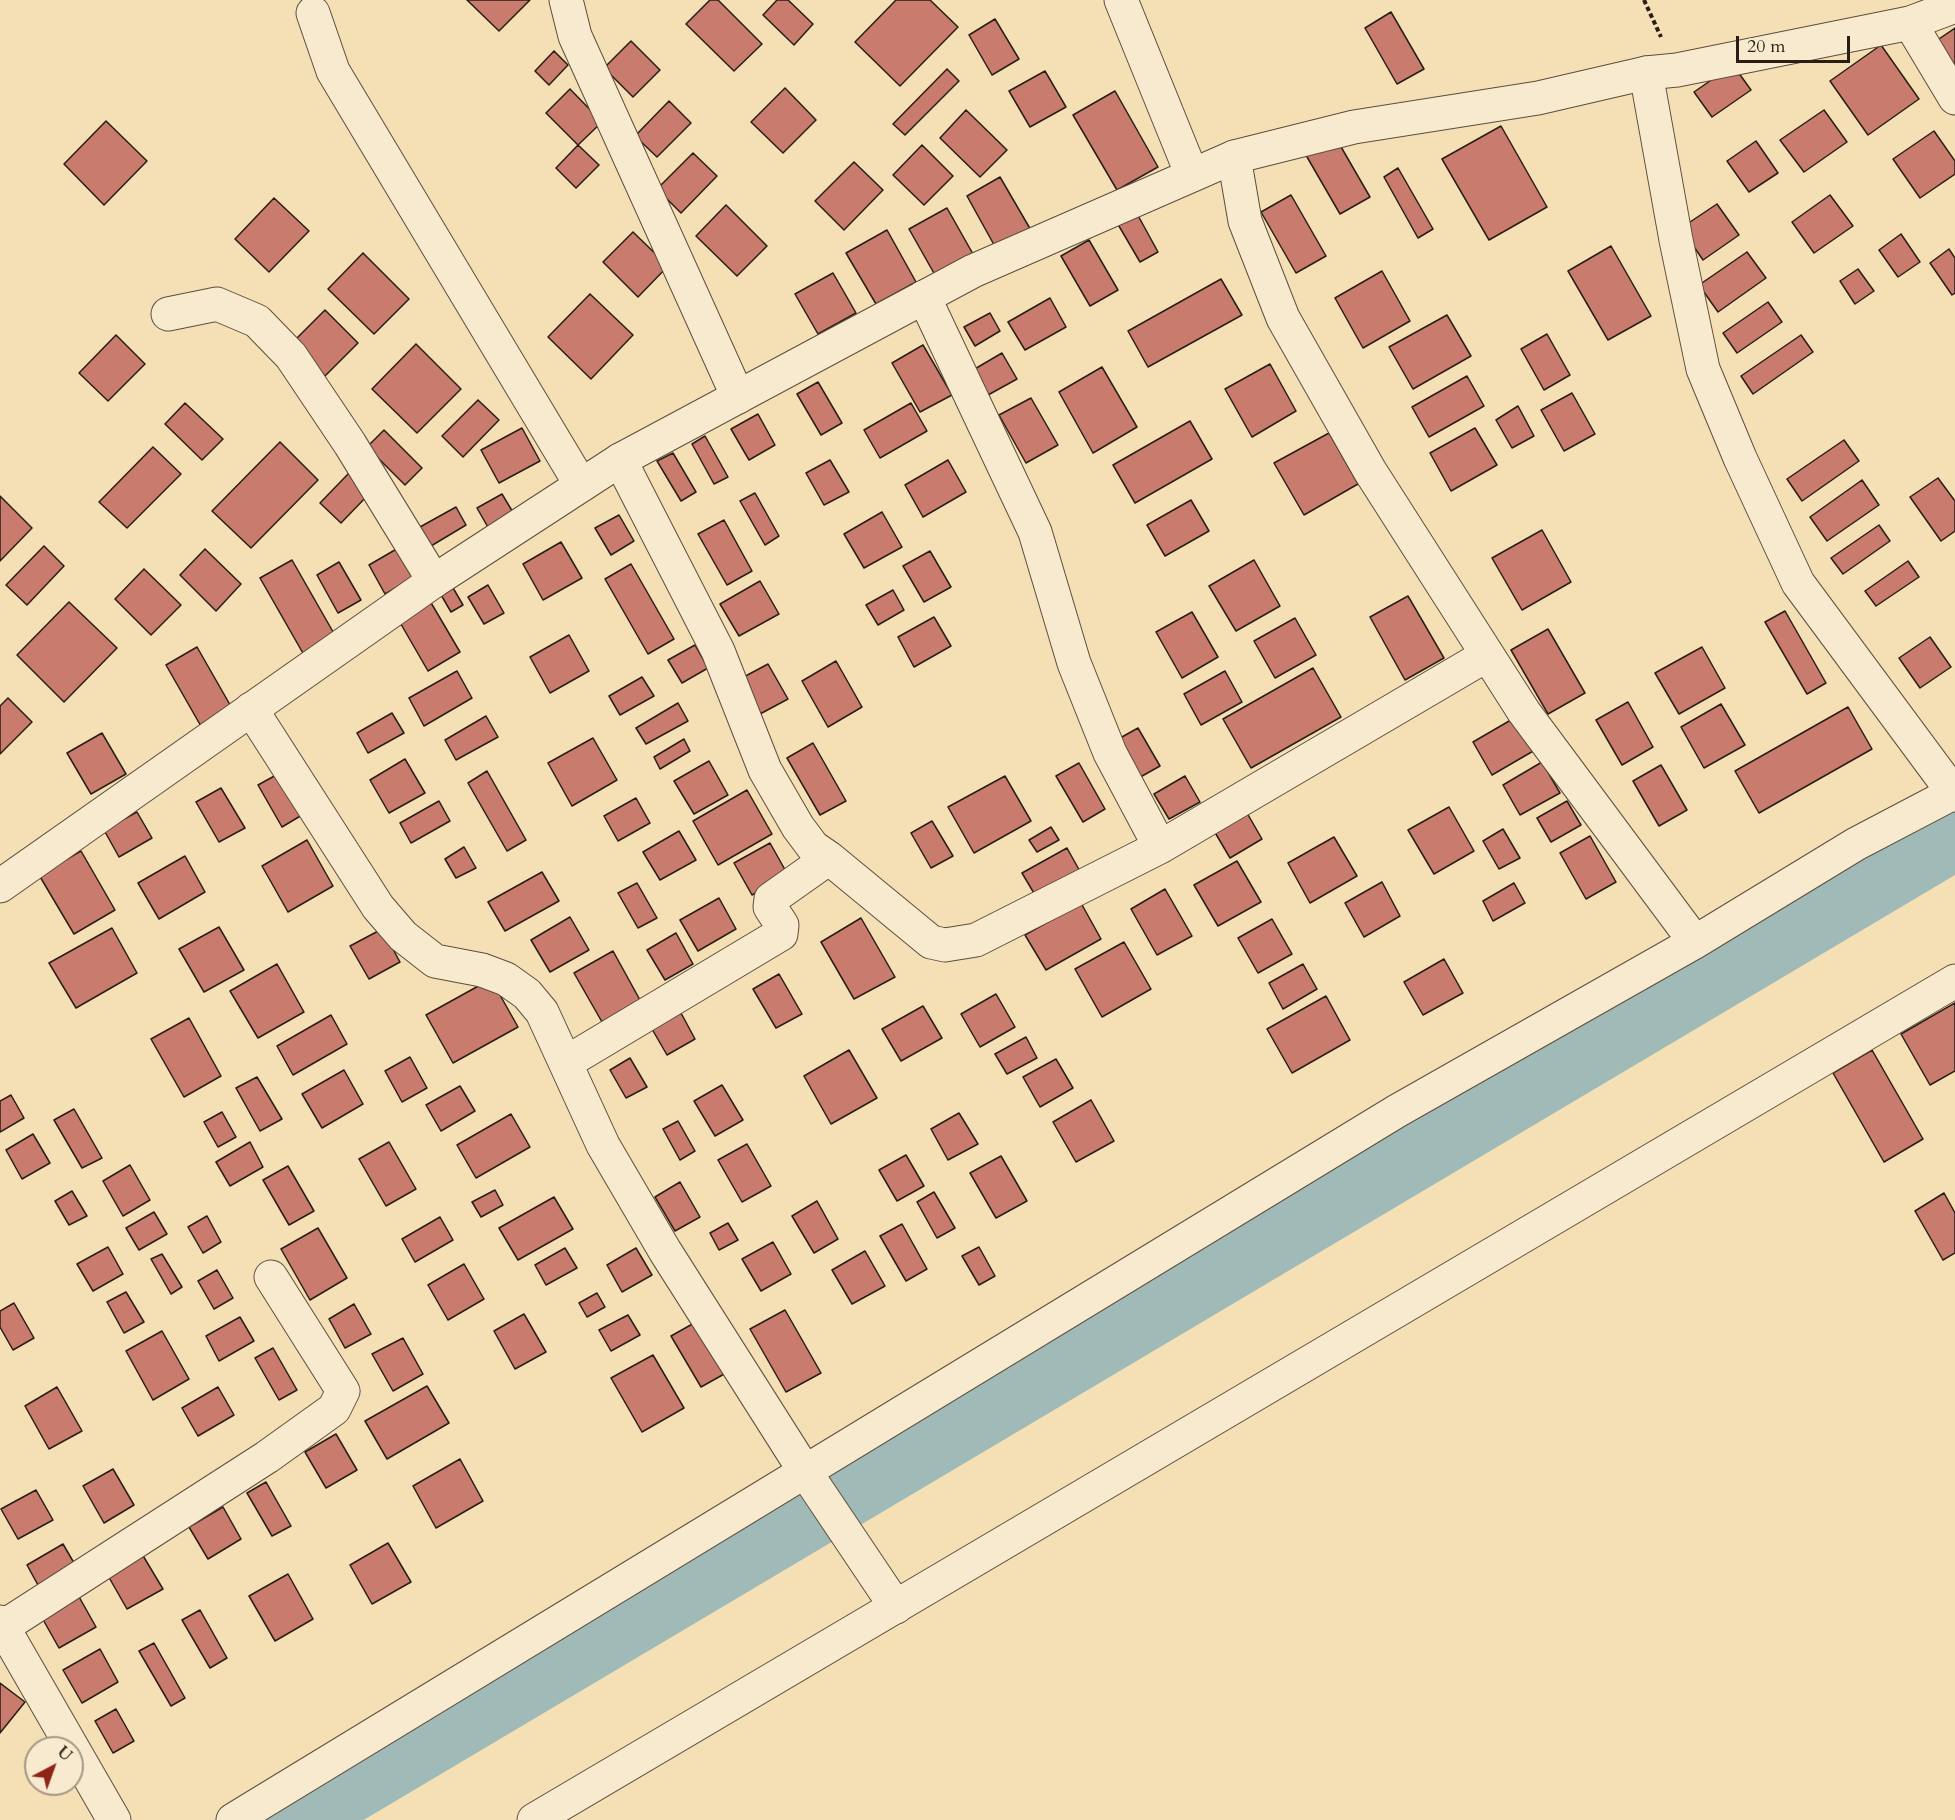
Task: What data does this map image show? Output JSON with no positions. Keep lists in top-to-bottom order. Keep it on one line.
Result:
{"scale_bar":"20 m","north":"top right"}
